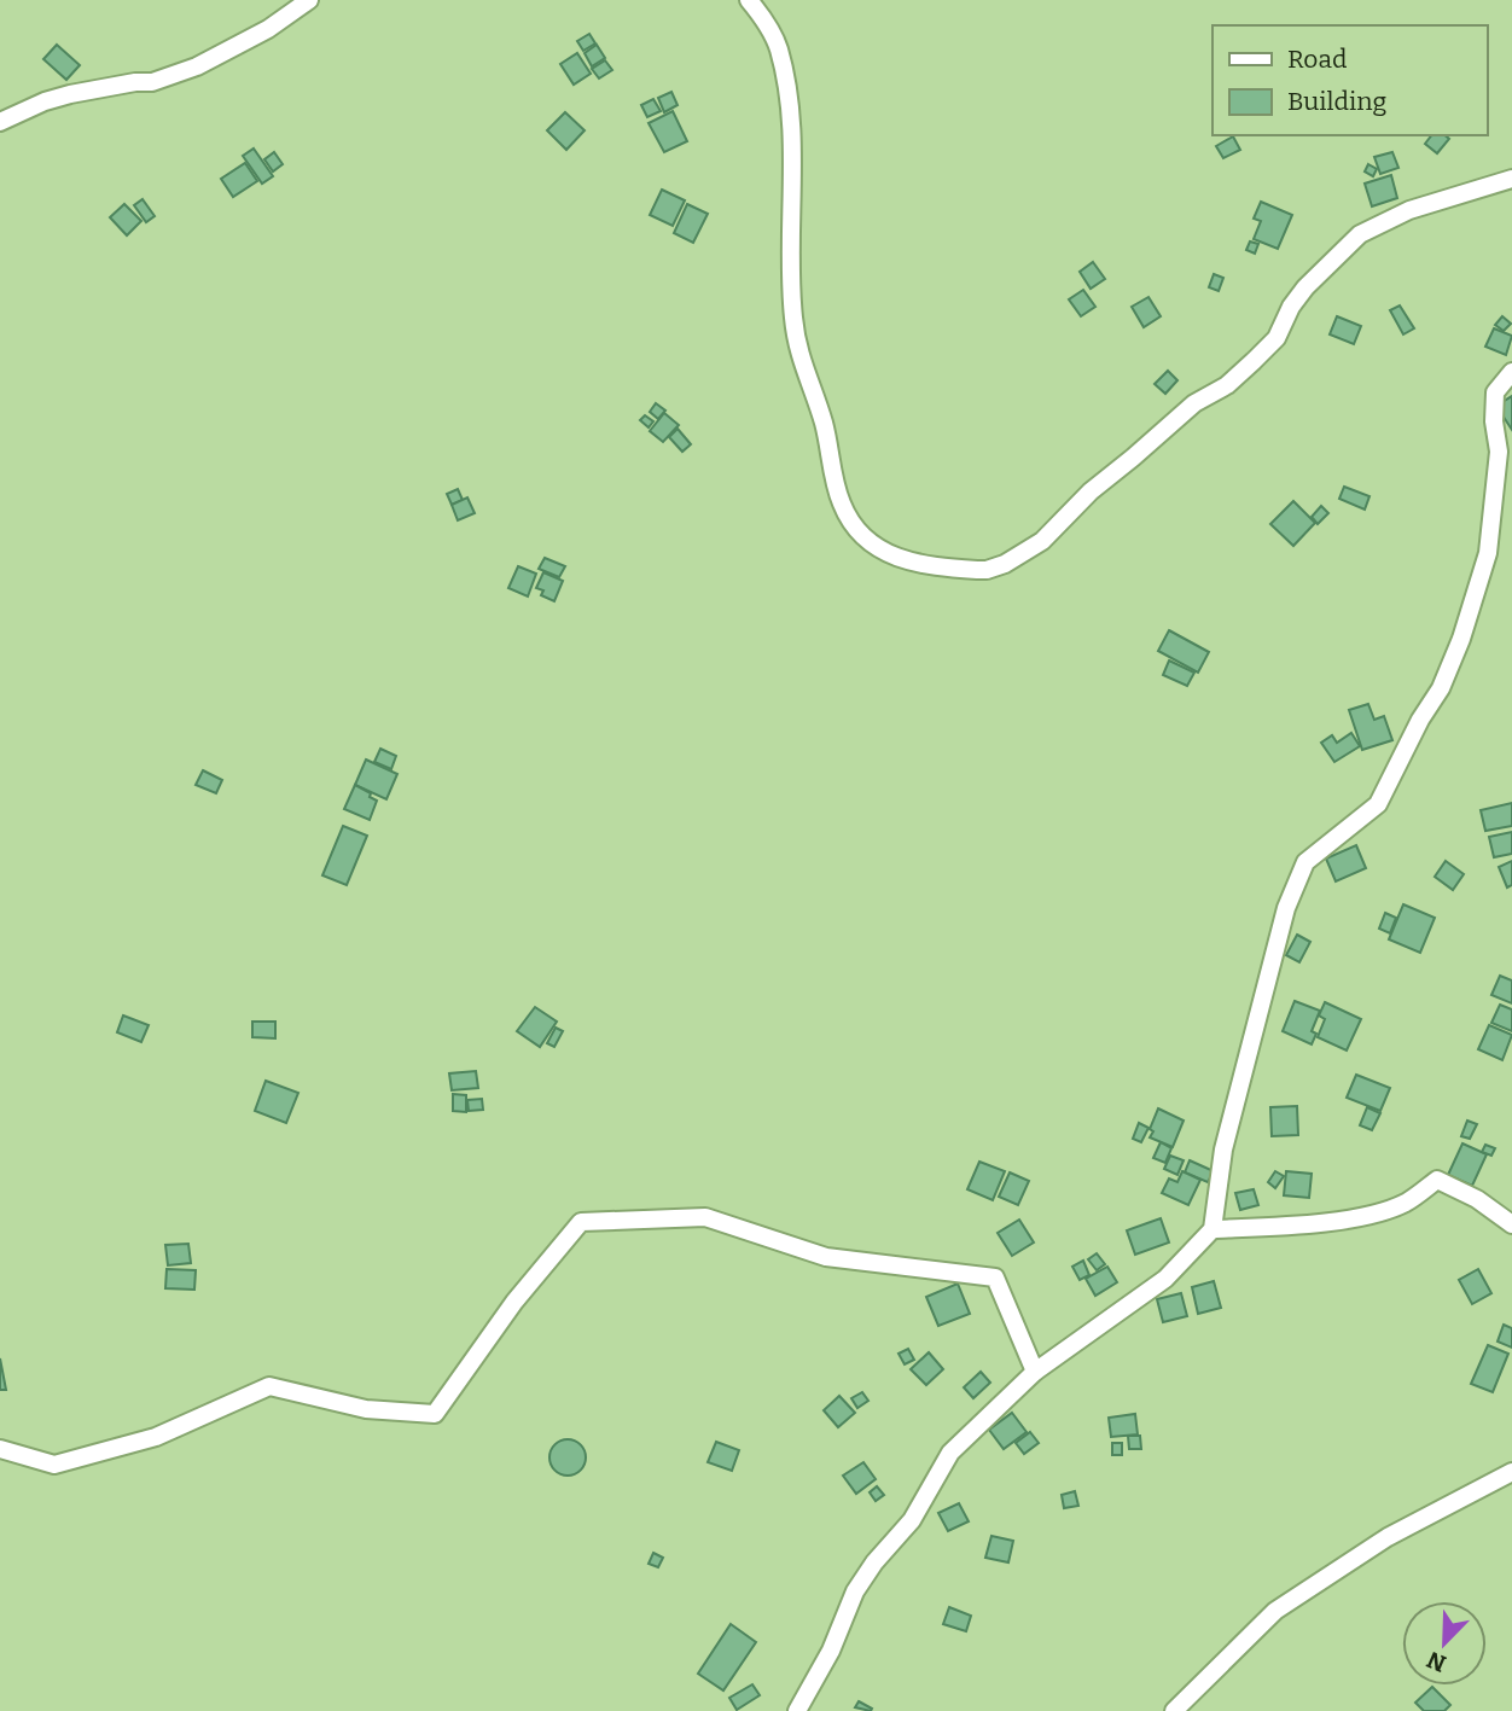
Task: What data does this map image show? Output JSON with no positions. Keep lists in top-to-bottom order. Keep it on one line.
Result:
{"legend":["Road","Building"],"north":"bottom left"}
